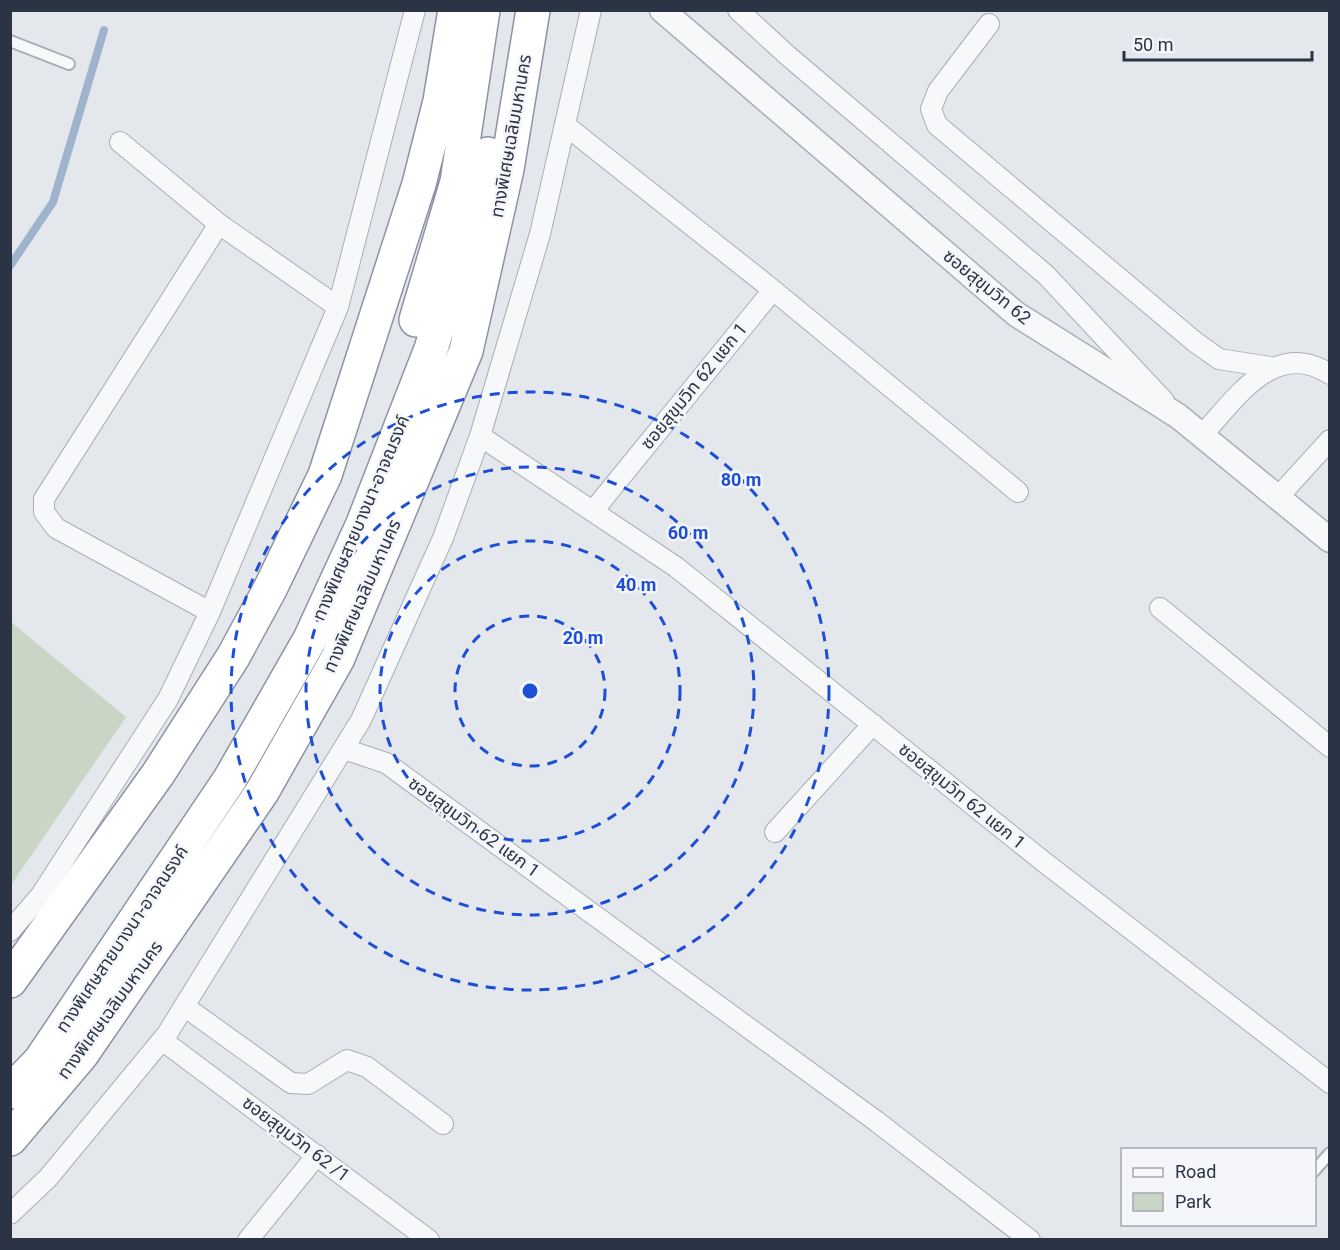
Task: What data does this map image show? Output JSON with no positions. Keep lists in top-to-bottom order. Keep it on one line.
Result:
{"streets":{"highway":["ทางพิเศษเฉลิมมหานคร","ทางพิเศษสายบางนา-อาจณรงค์"],"street":["ซอยสุขุมวิท 62","ซอยสุขุมวิท 62 แยก 1","ซอยสุขุมวิท 62 /1"]},"legend":["Road","Park"],"scale_bar":"50 m","rings":["80 m","60 m","40 m","20 m"]}
